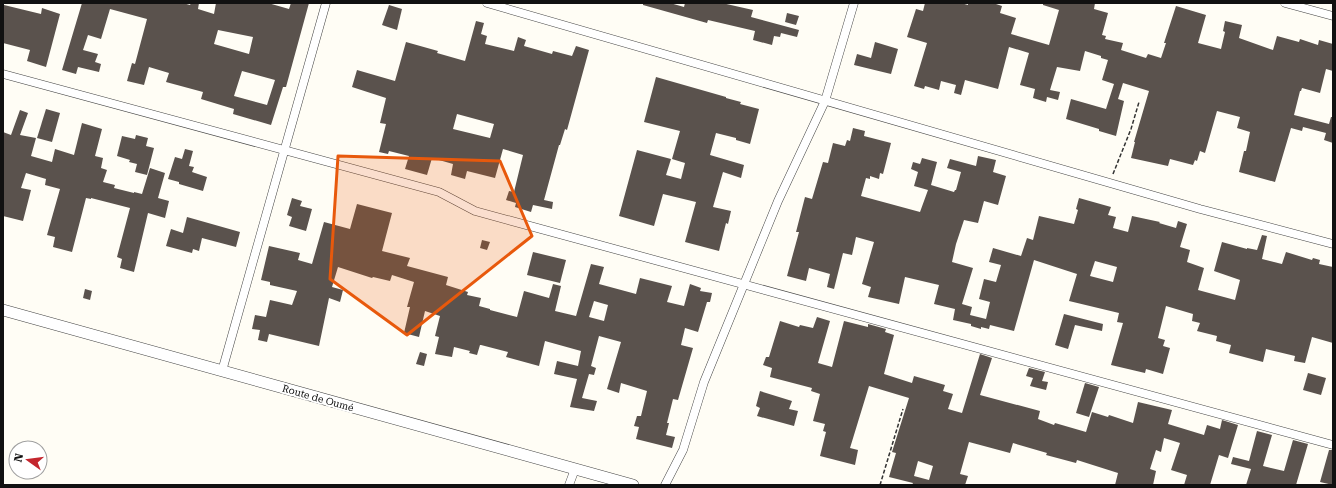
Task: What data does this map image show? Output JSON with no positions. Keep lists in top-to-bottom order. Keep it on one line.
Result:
{"streets":{"street":["Route de Oumé"]},"north":"left"}
